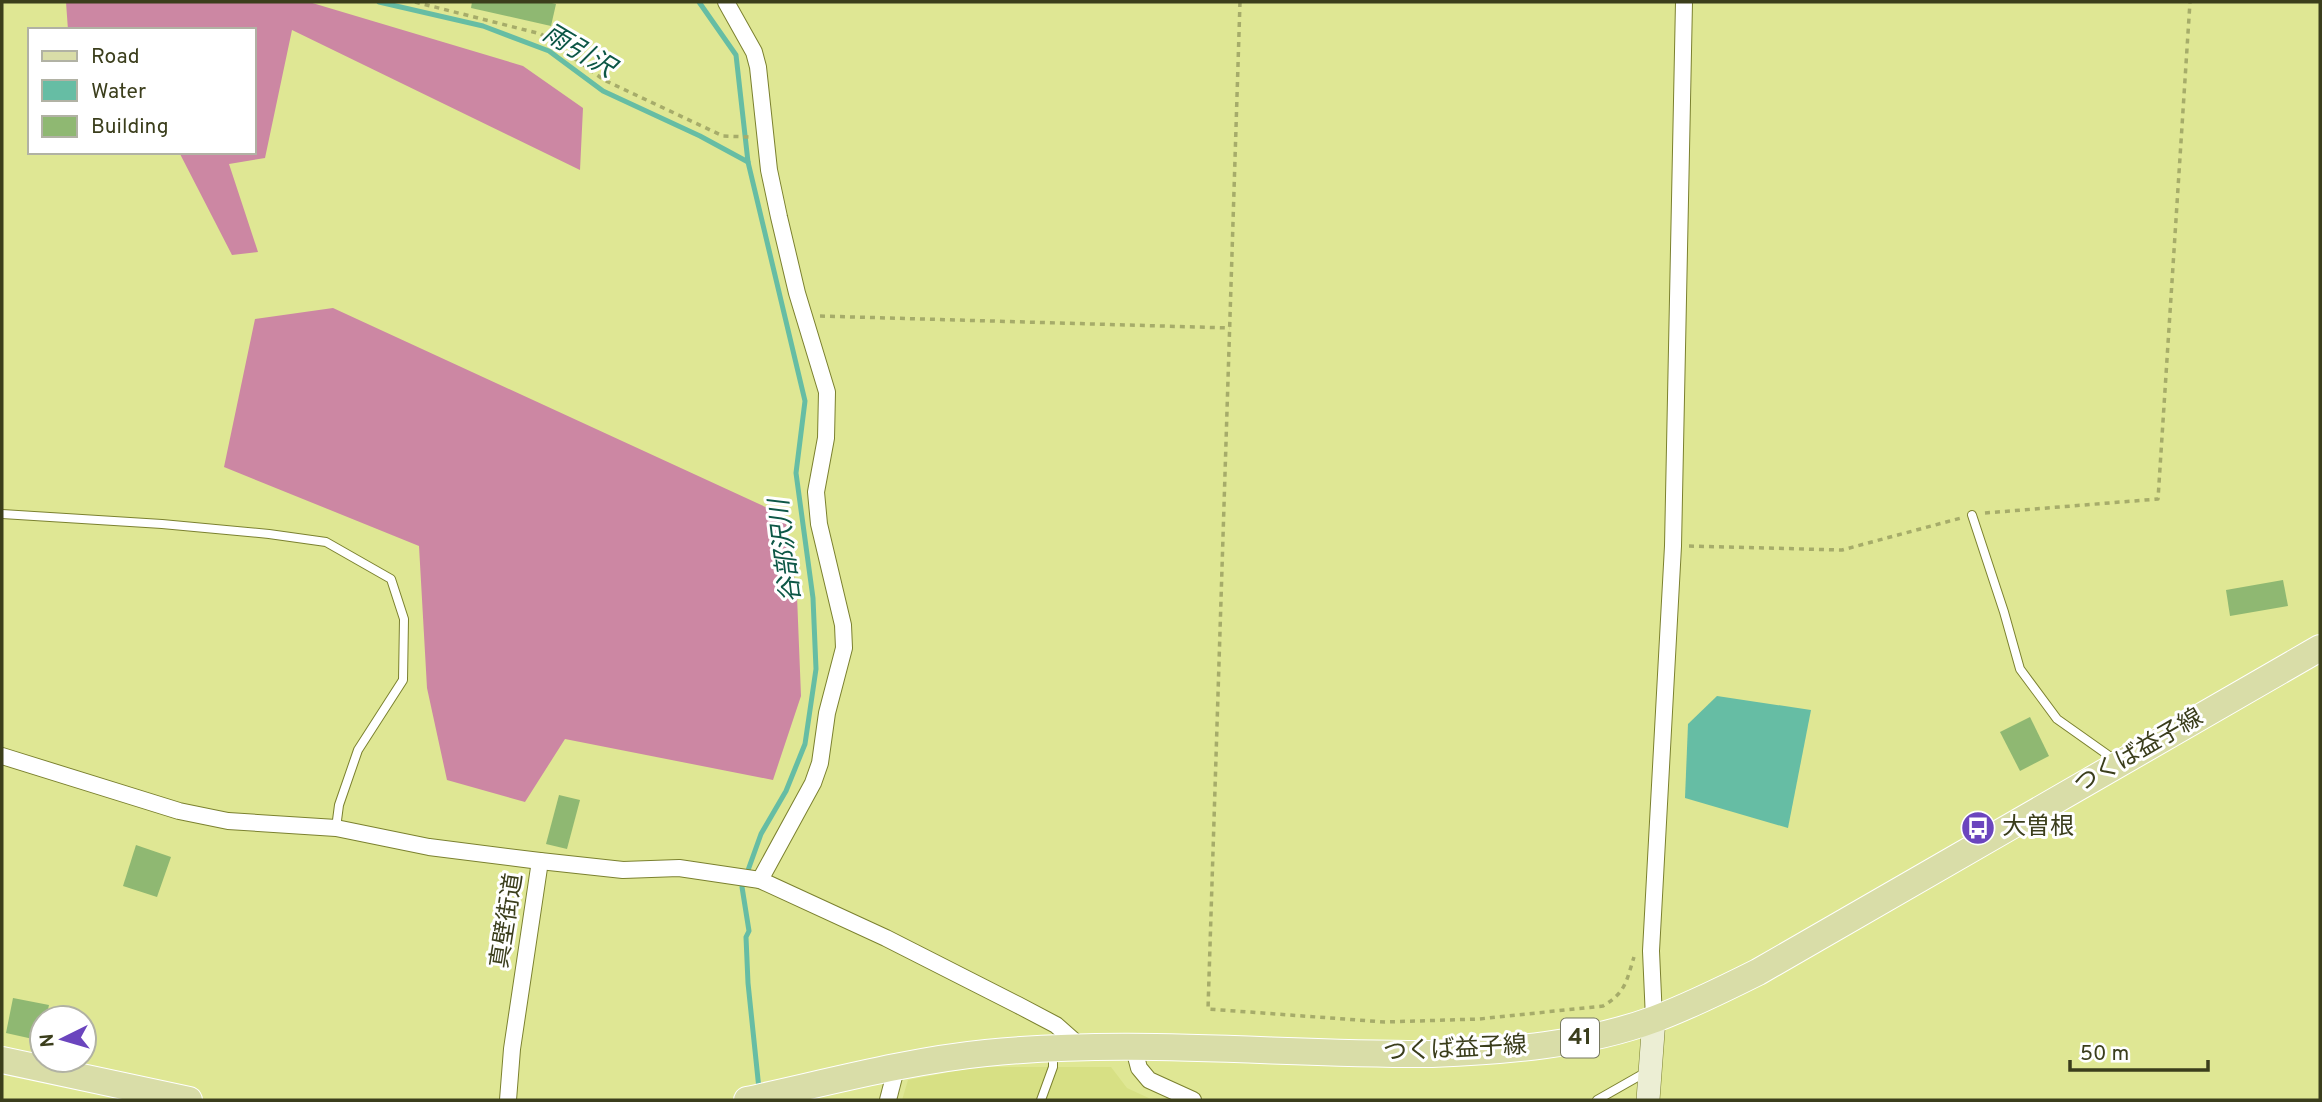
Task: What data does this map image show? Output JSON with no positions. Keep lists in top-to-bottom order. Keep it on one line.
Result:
{"streets":{"main road":["つくば益子線","41"],"street":["真壁街道"]},"water":["雨引沢","谷部沢川"],"places":{"bus stop":["大曽根"]},"legend":["Road","Water","Building"],"scale_bar":"50 m","north":"left"}
